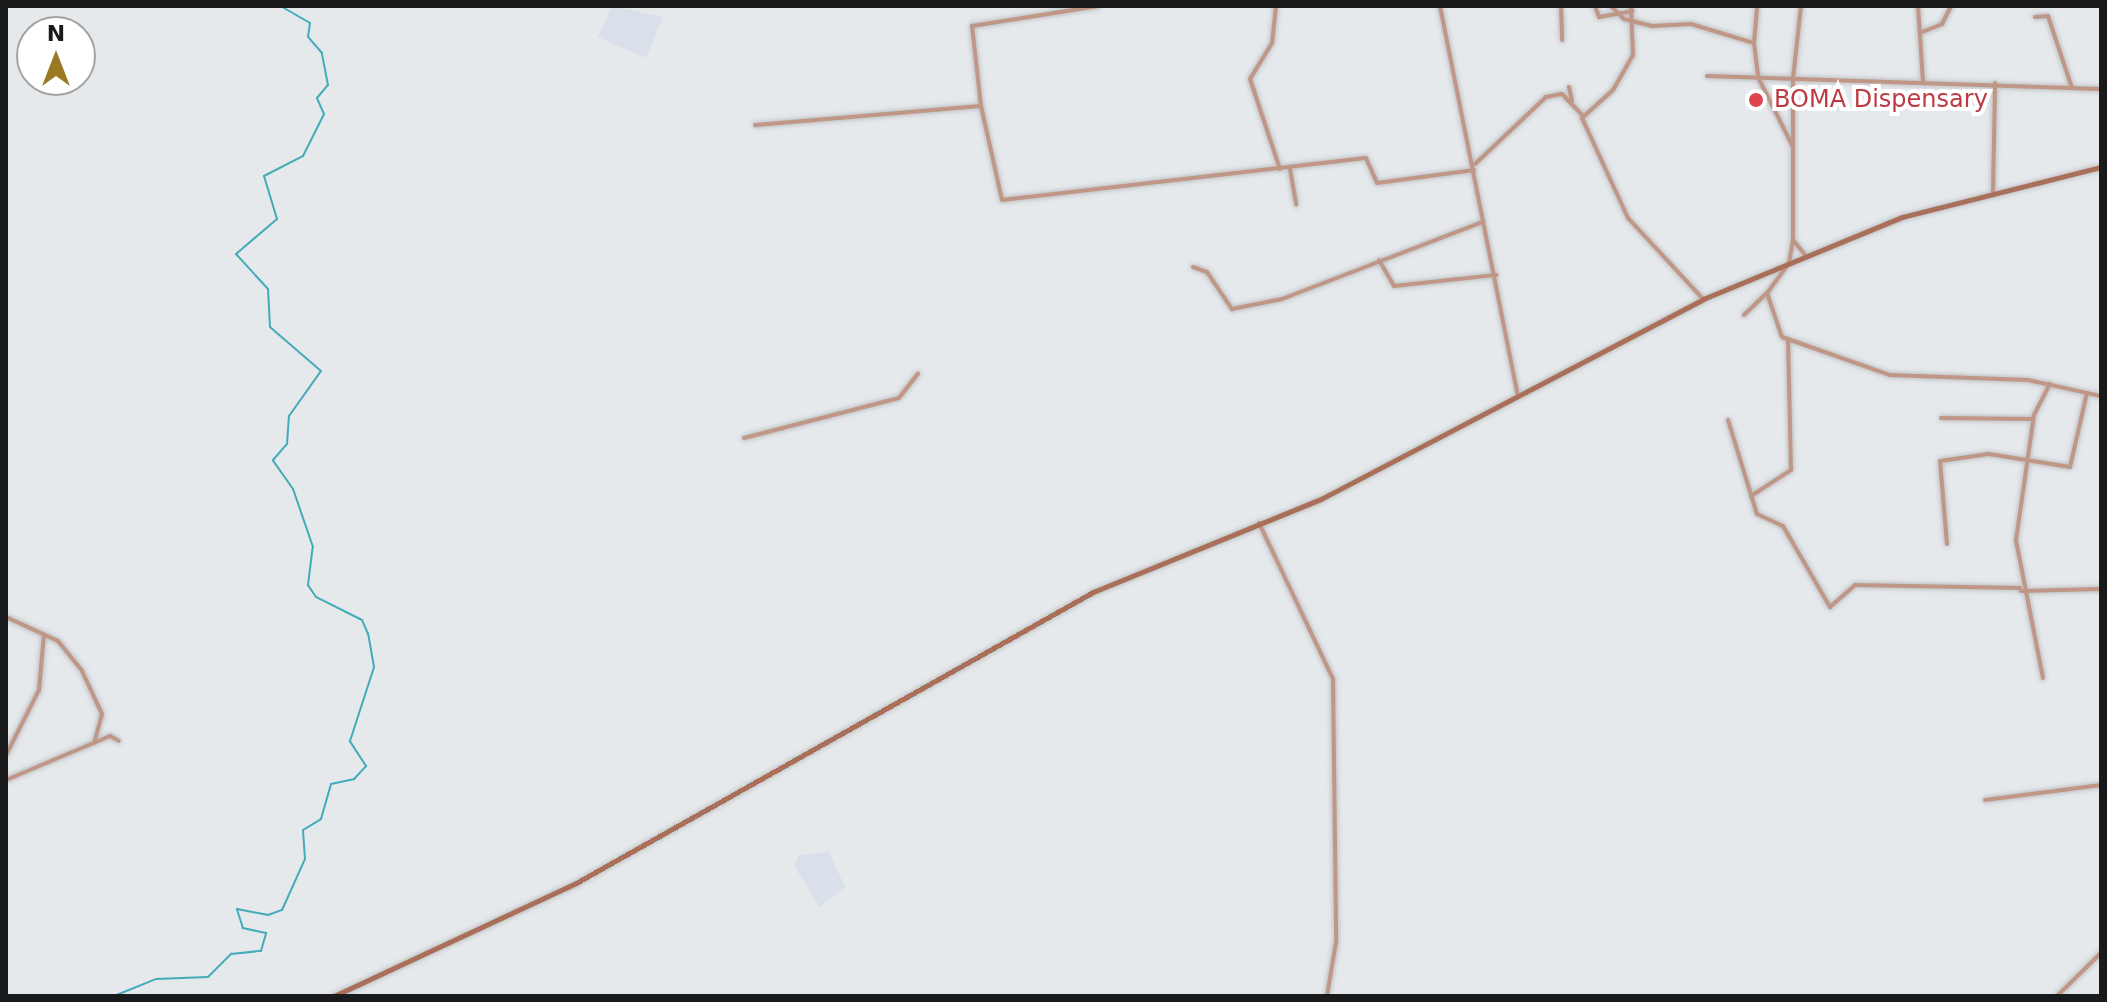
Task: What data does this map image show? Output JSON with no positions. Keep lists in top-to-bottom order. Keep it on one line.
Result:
{"places":["BOMA Dispensary"],"north":"top"}
